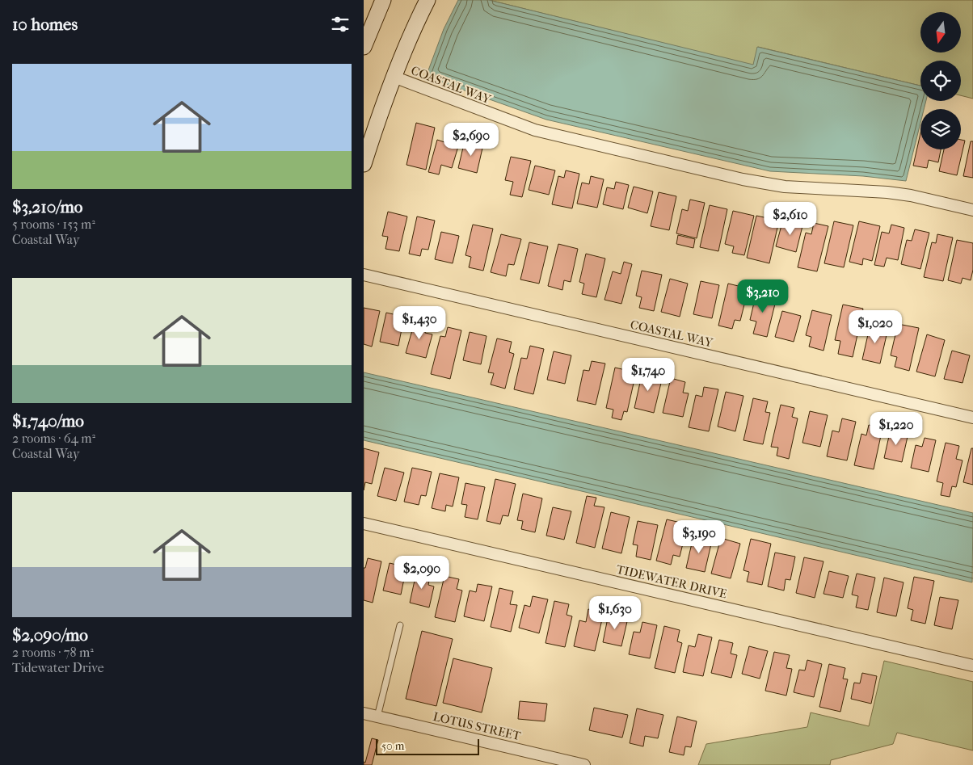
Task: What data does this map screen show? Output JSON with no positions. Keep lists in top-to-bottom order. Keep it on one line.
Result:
{"streets":{"street":["COASTAL WAY","TIDEWATER DRIVE","LOTUS STREET"]},"scale_bar":"50 m","north":"bottom","page":{"heading":"10 homes","list":[{"name":"$3,210/mo","note":"5 rooms · 153 m² · Coastal Way"},{"name":"$1,740/mo","note":"2 rooms · 64 m² · Coastal Way"},{"name":"$2,090/mo","note":"2 rooms · 78 m² · Tidewater Drive"}],"price":["$2,690","$2,610","$3,210","$1,430","$1,020","$1,740","$1,220","$3,190","$2,090","$1,630"],"scale":"50 m"}}
